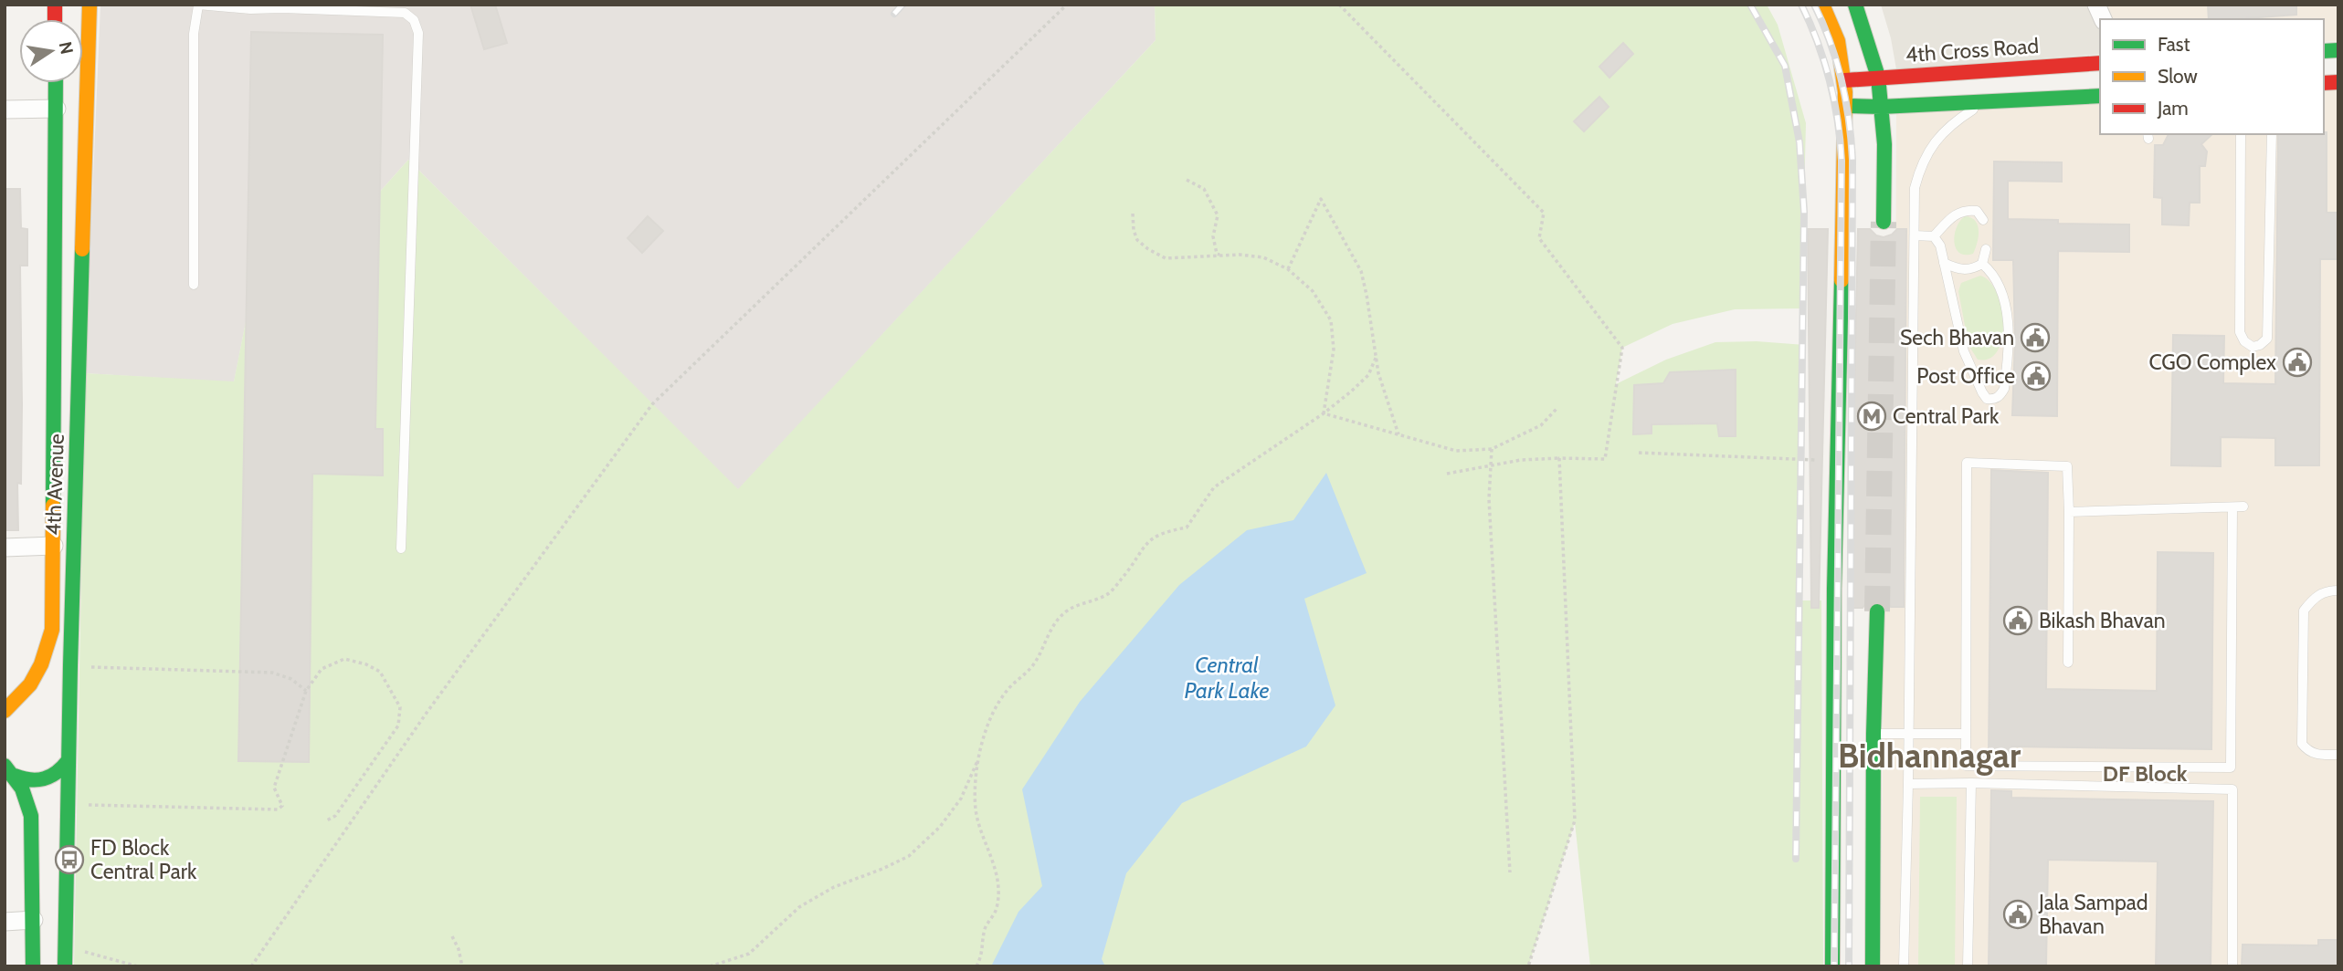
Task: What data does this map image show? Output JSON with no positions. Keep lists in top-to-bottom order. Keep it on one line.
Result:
{"streets":{"main road":["4th Cross Road","4th Avenue"]},"districts":["Bidhannagar","DF Block"],"water":["Central Park Lake"],"places":{"public building":["Sech Bhavan","CGO Complex","Post Office","Bikash Bhavan","Jala Sampad Bhavan"],"metro station":["Central Park"],"bus stop":["FD Block Central Park"]},"legend":["Fast","Slow","Jam"],"north":"right"}
